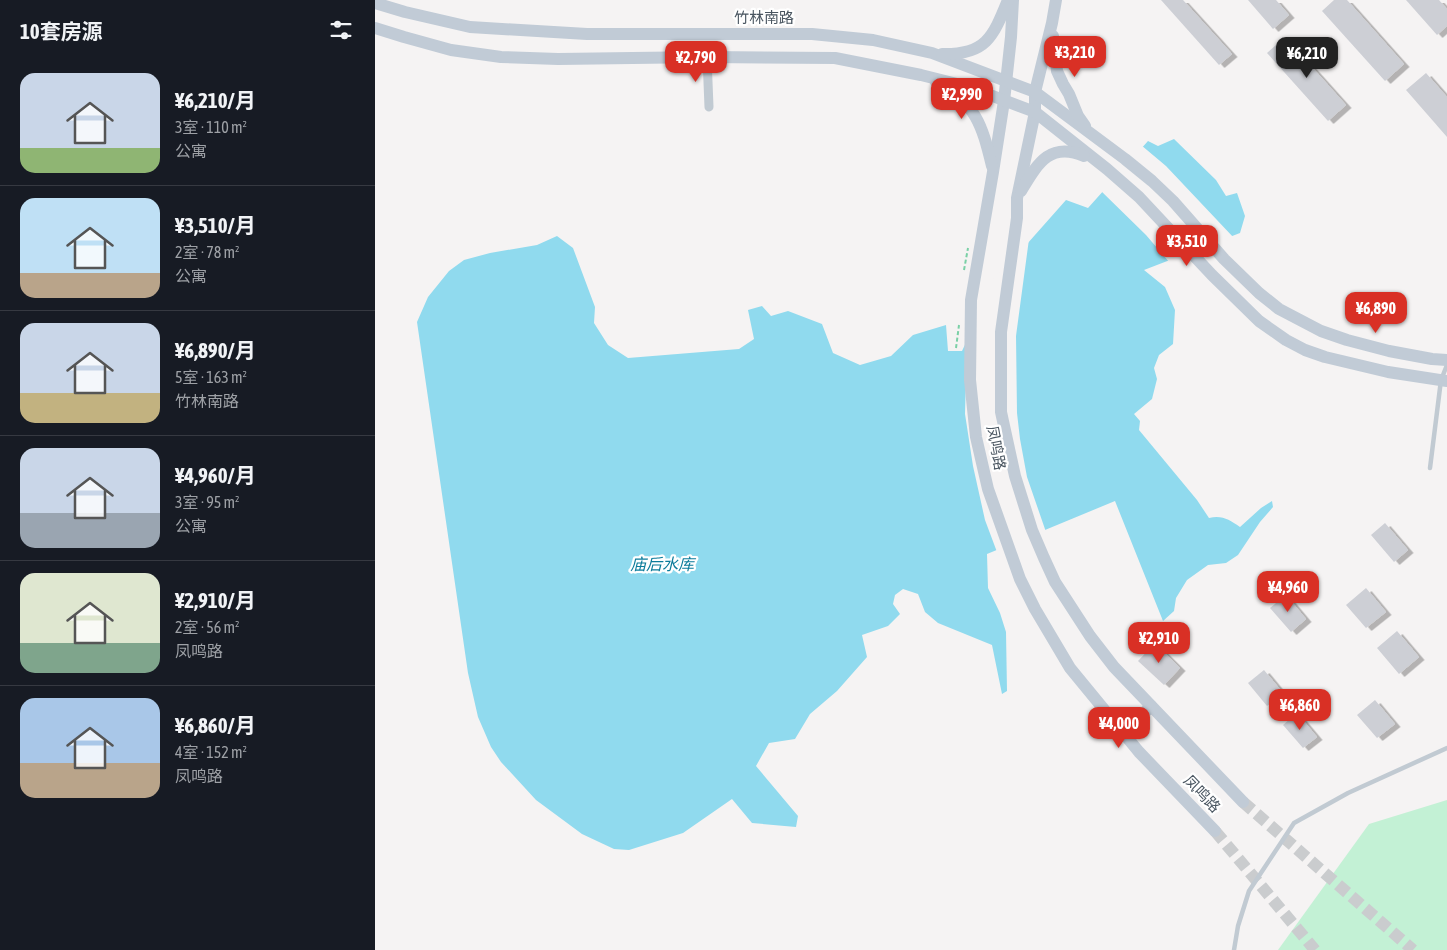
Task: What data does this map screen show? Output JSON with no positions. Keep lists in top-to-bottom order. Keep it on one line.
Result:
{"streets":{"street":["竹林南路","凤鸣路"]},"crossings":[["竹林南路","凤鸣路"]],"water":["庙后水库"],"page":{"heading":"10套房源","price":["¥3,210","¥6,210","¥2,790","¥2,990","¥3,510","¥6,890","¥4,960","¥2,910","¥6,860","¥4,000"],"list":[{"name":"¥6,210/月","note":"3室 · 110 m² · 公寓"},{"name":"¥3,510/月","note":"2室 · 78 m² · 公寓"},{"name":"¥6,890/月","note":"5室 · 163 m² · 竹林南路"},{"name":"¥4,960/月","note":"3室 · 95 m² · 公寓"},{"name":"¥2,910/月","note":"2室 · 56 m² · 凤鸣路"},{"name":"¥6,860/月","note":"4室 · 152 m² · 凤鸣路"}]}}
